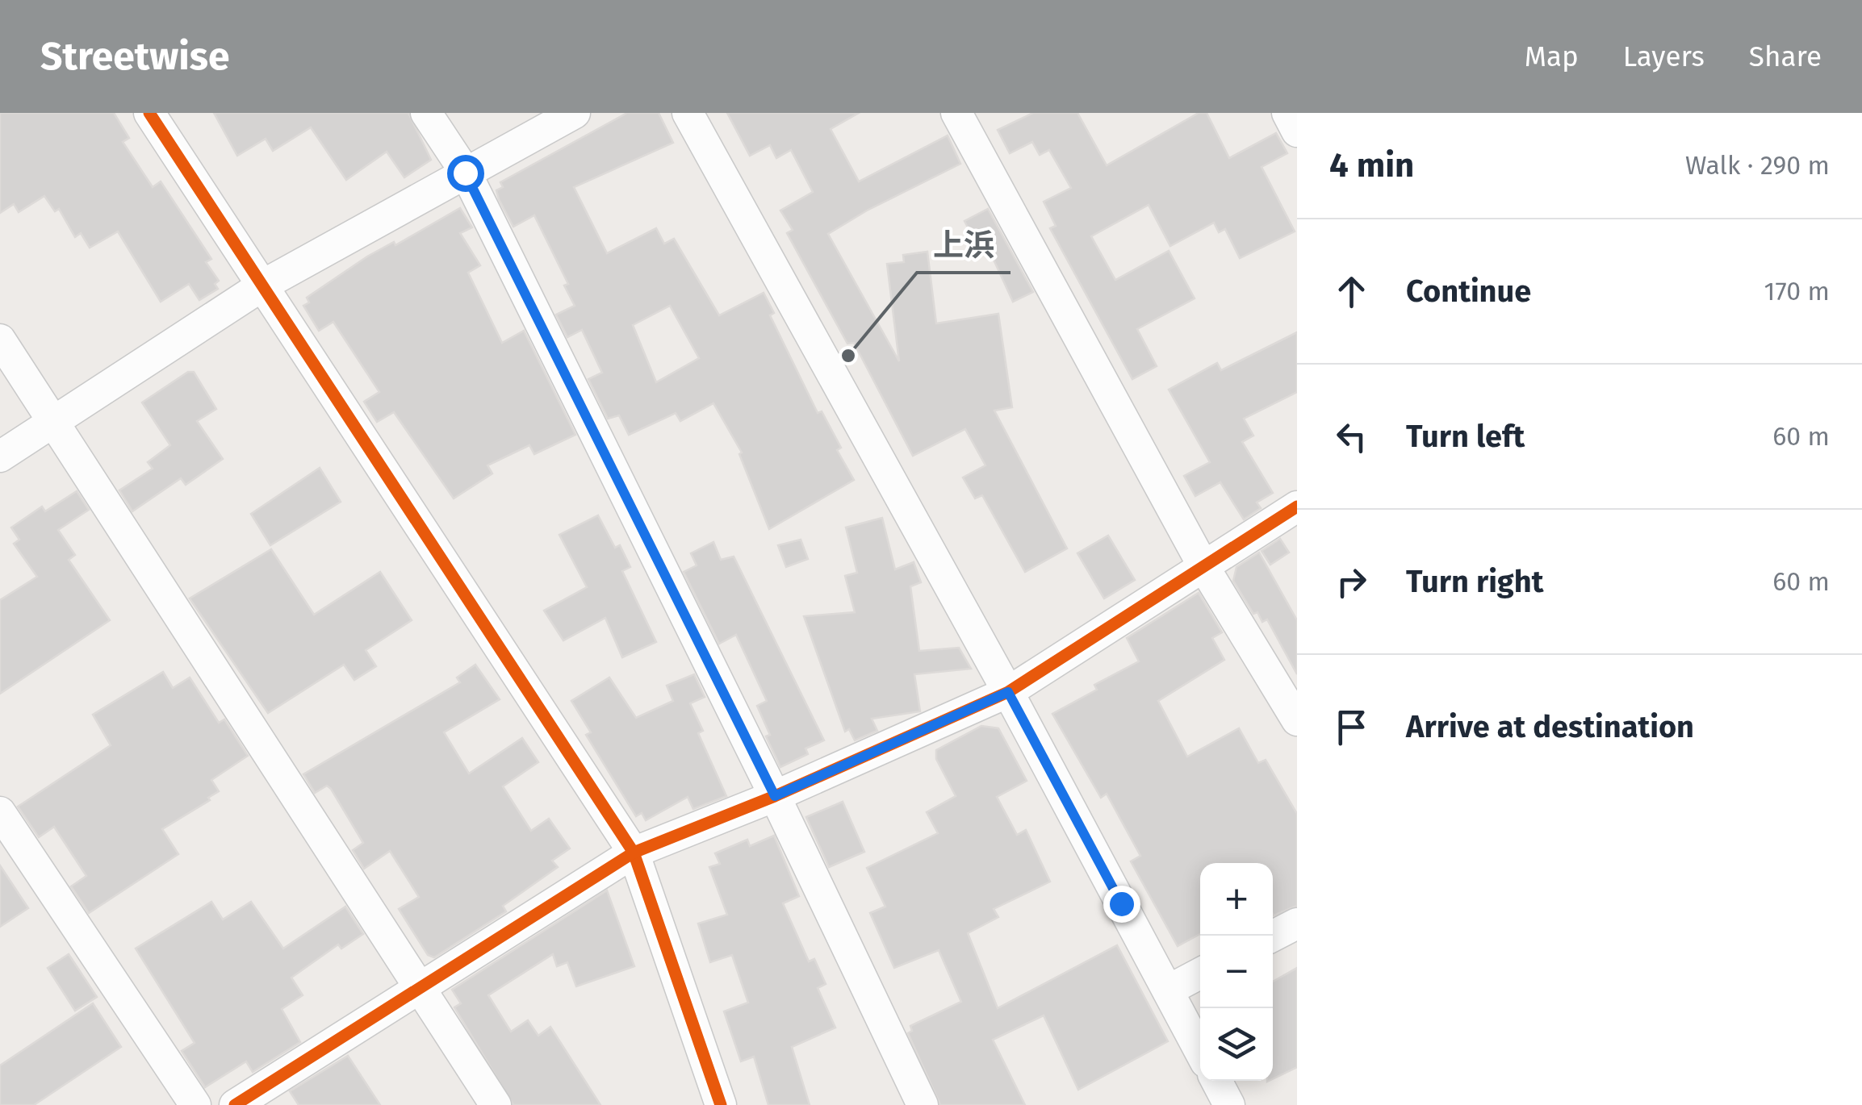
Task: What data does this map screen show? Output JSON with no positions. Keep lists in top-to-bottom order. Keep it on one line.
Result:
{"places":["上浜"],"page":{"header":"Streetwise","nav":["Map","Layers","Share"],"heading":["4 min","Walk · 290 m"],"list":[["Continue","170 m"],["Turn left","60 m"],["Turn right","60 m"],"Arrive at destination"],"map_buttons":["+","−"]}}
